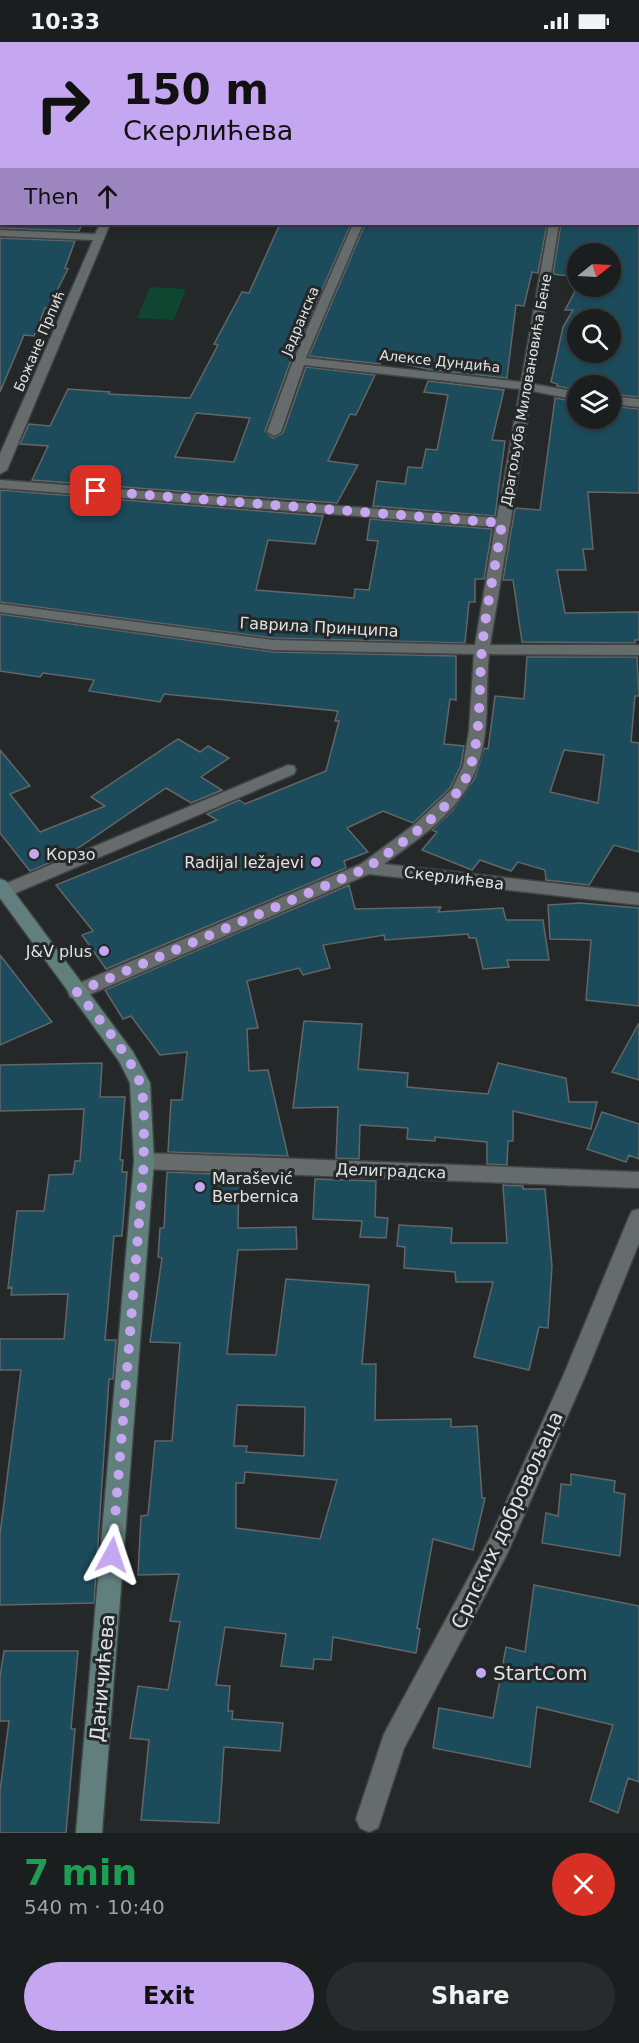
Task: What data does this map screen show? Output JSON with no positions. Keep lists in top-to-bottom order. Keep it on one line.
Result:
{"streets":{"street":["Јадранска","Божане Прпић","Алексе Дундића","Драгољуба Миловановића Бене","Гаврила Принципа","Скерлићева","Делиградска","Српских добровољаца","Даничићева"]},"crossings":[["Јадранска","Алексе Дундића"],["Алексе Дундића","Драгољуба Миловановића Бене"],["Драгољуба Миловановића Бене","Гаврила Принципа"],["Драгољуба Миловановића Бене","Скерлићева"],["Скерлићева","Даничићева"],["Делиградска","Даничићева"]],"places":["Корзо","Radijal ležajevi","J&V plus","Marašević Berbernica","StartCom"],"north":"right","page":{"status":"10:33","turn":["150 m","Скерлићева"],"then":"Then","heading":["7 min","540 m · 10:40"],"buttons":["Exit","Share"]}}
